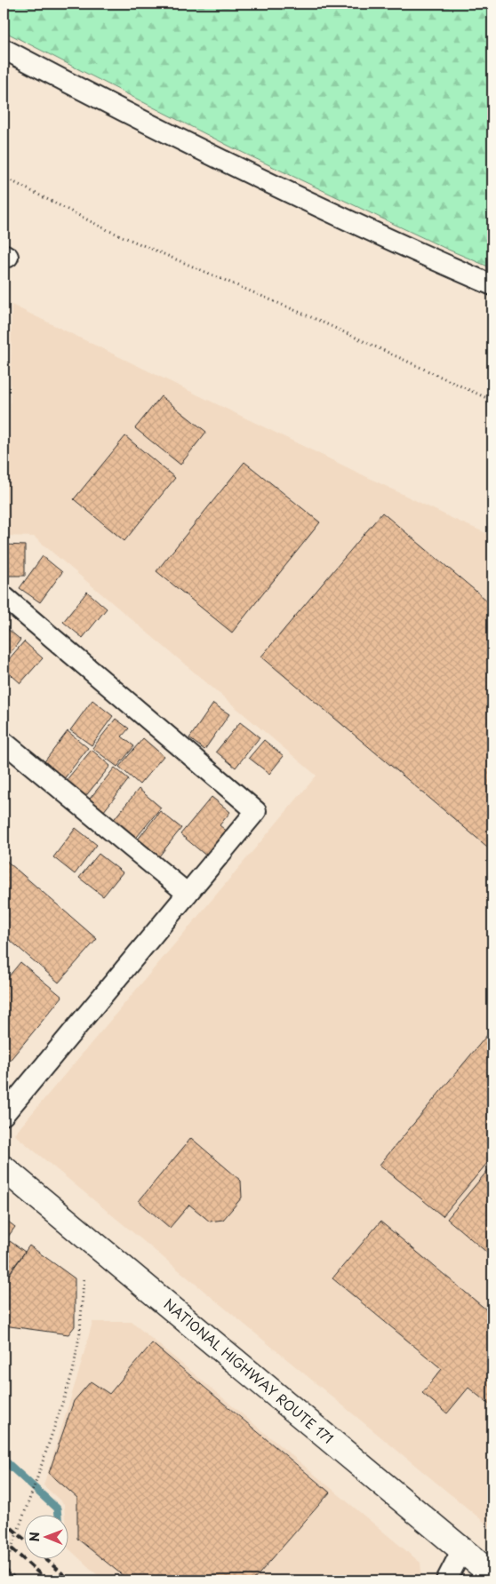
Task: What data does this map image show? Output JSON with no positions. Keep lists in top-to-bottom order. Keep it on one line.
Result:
{"streets":{"highway":["NATIONAL HIGHWAY ROUTE 171"]},"north":"left"}
